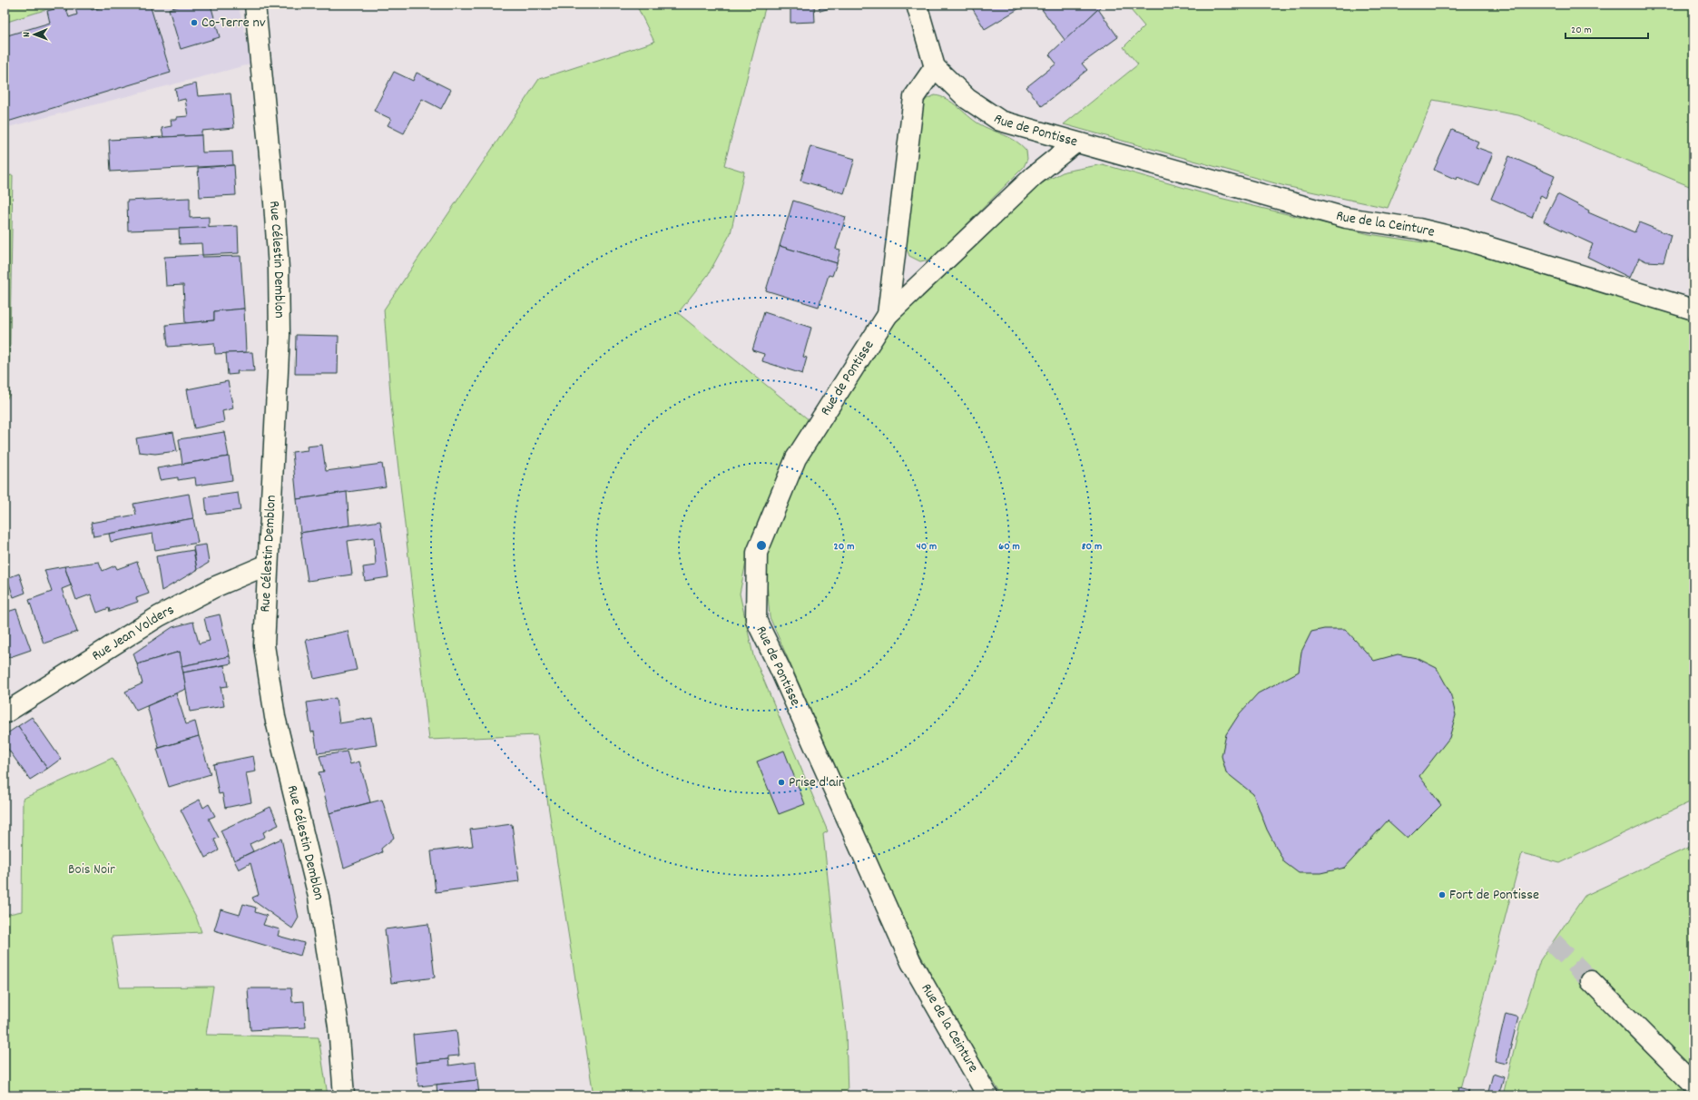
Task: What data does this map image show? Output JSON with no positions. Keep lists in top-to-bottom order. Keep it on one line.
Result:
{"streets":{"street":["Rue de Pontisse","Rue de la Ceinture","Rue Célestin Demblon","Rue Jean Volders"]},"crossings":[["Rue de Pontisse","Rue de la Ceinture"],["Rue Célestin Demblon","Rue Jean Volders"]],"parks":["Bois Noir"],"places":["Co-Terre nv","Prise d'air","Fort de Pontisse"],"scale_bar":"20 m","north":"left","rings":["20 m","40 m","60 m","80 m"]}
